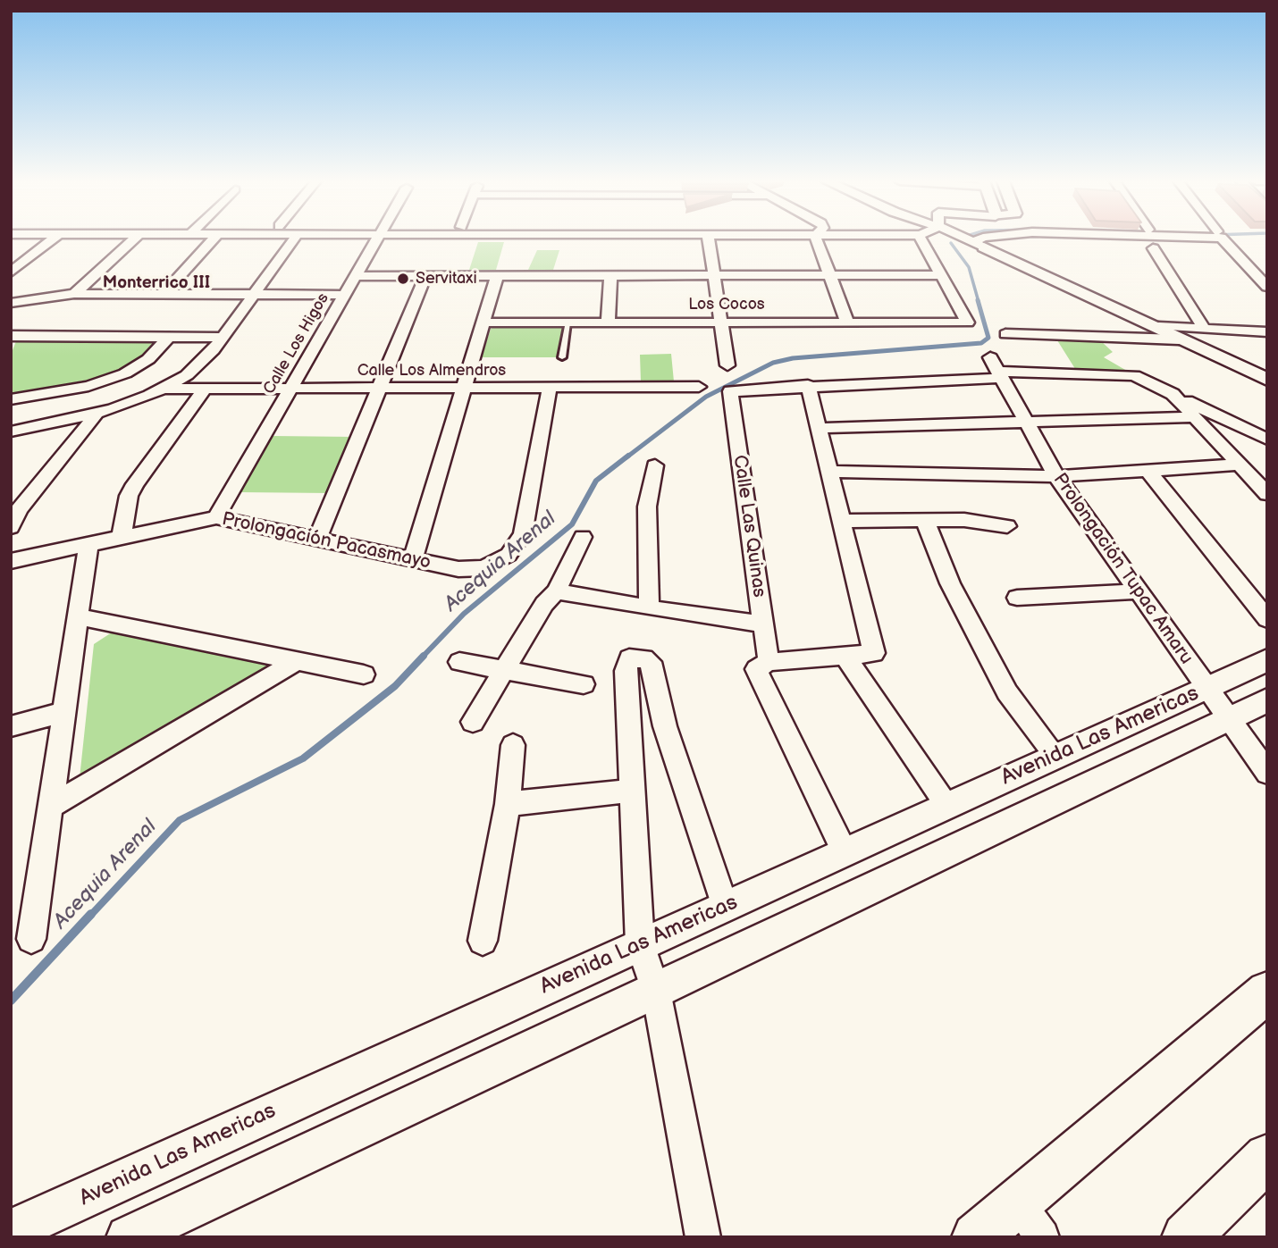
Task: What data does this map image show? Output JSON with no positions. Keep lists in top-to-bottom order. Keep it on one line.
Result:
{"streets":{"street":["Los Cocos","Calle Los Higos","Calle Los Almendros","Calle Las Quinas","Prolongación Pacasmayo","Prolongación Tupac Amaru","Avenida Las Americas"]},"crossings":[["Calle Los Higos","Calle Los Almendros"],["Calle Los Higos","Prolongación Pacasmayo"],["Calle Los Almendros","Prolongación Pacasmayo"],["Prolongación Tupac Amaru","Avenida Las Americas"]],"districts":["Monterrico III"],"water":["Acequia Arenal"],"places":["Servitaxi"]}
